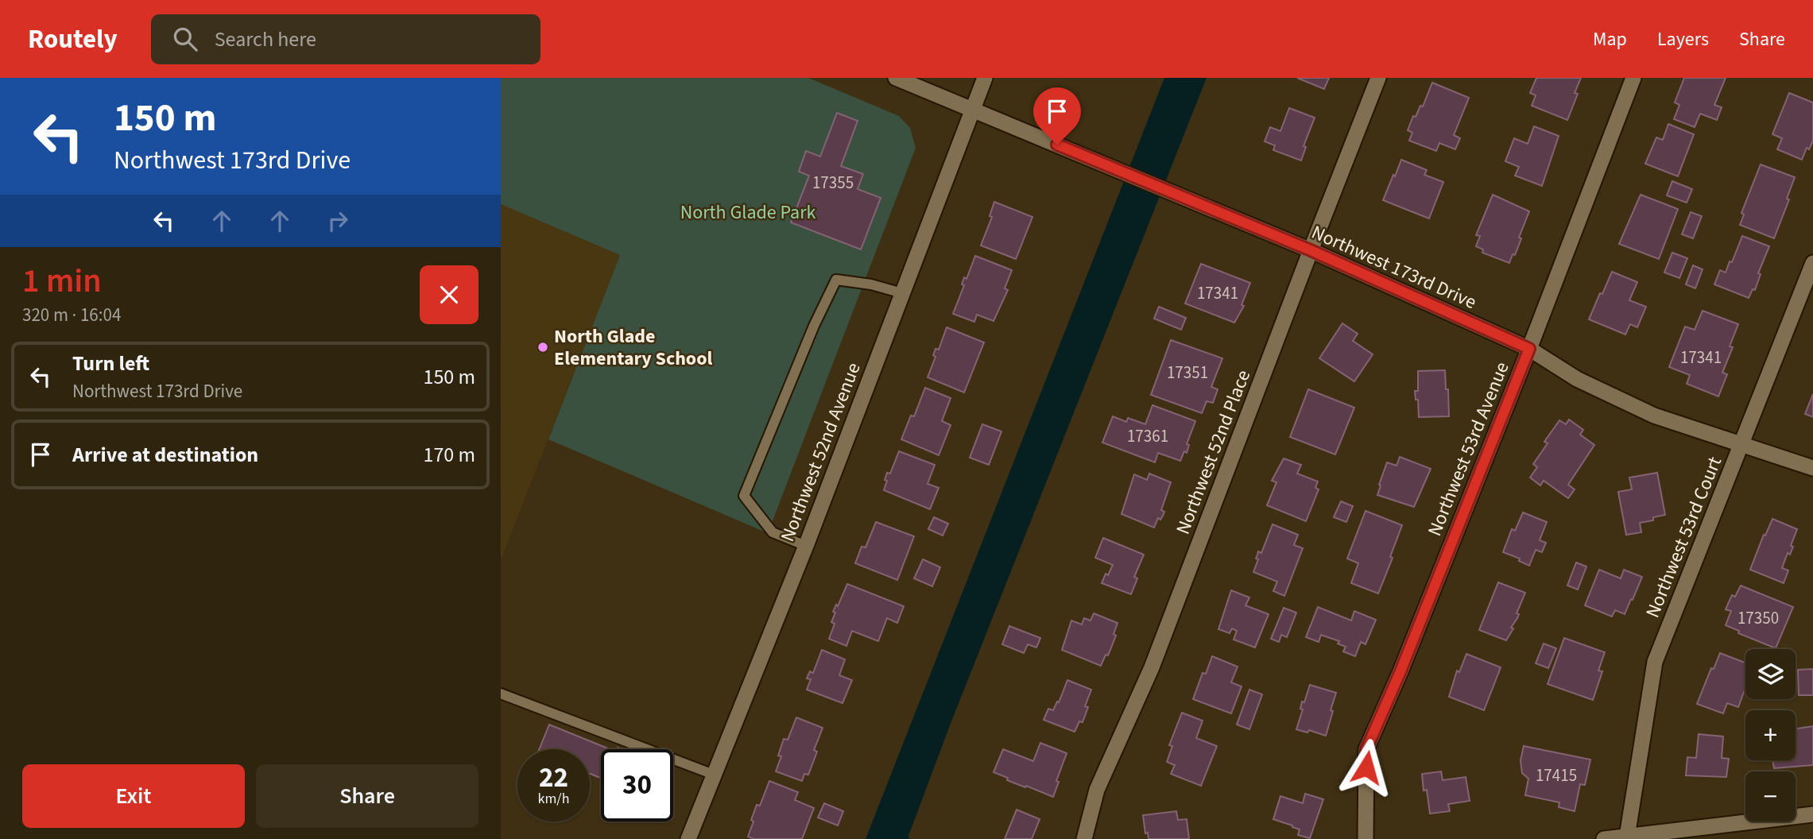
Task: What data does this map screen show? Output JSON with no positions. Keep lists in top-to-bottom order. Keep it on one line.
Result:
{"streets":{"street":["Northwest 173rd Drive","Northwest 53rd Avenue","Northwest 52nd Avenue","Northwest 52nd Place","Northwest 53rd Court"]},"crossings":[["Northwest 173rd Drive","Northwest 53rd Avenue"],["Northwest 173rd Drive","Northwest 52nd Avenue"],["Northwest 173rd Drive","Northwest 52nd Place"],["Northwest 173rd Drive","Northwest 53rd Court"]],"parks":["North Glade Park"],"places":["North Glade Elementary School"],"house_numbers":["17355","17341","17341","17351","17361","17350","17415"],"page":{"header":"Routely","search":"Search here","nav":["Map","Layers","Share"],"turn":["150 m","Northwest 173rd Drive"],"heading":["1 min","320 m · 16:04"],"list":[{"name":"Turn left","note":"Northwest 173rd Drive","value":"150 m"},{"name":"Arrive at destination","value":"170 m"}],"map_buttons":["+","−"],"speed":"22 km/h","limit":"30","buttons":["Exit","Share"]}}
